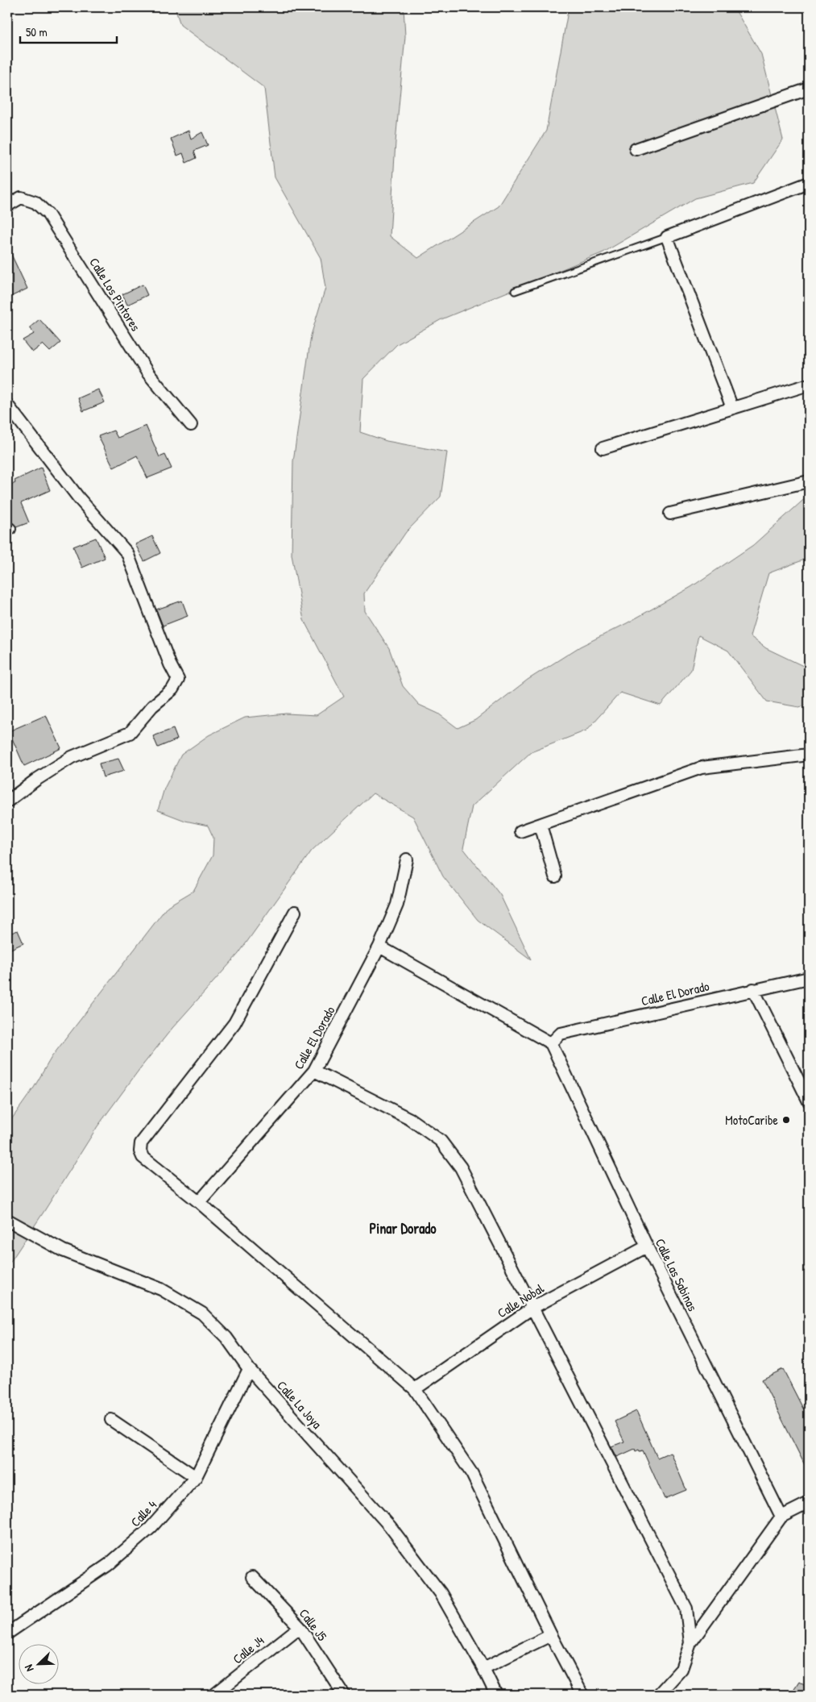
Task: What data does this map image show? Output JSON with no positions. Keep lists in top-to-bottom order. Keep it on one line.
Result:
{"streets":{"street":["Calle Los Pintores","Calle El Dorado","Calle Las Sabinas","Calle Nobal","Calle La Joya","Calle 4","Calle J5","Calle J4"]},"crossings":[["Calle El Dorado","Calle Las Sabinas"],["Calle Las Sabinas","Calle Nobal"],["Calle La Joya","Calle 4"],["Calle J5","Calle J4"]],"districts":["Pinar Dorado"],"places":["MotoCaribe"],"scale_bar":"50 m","north":"bottom left"}
